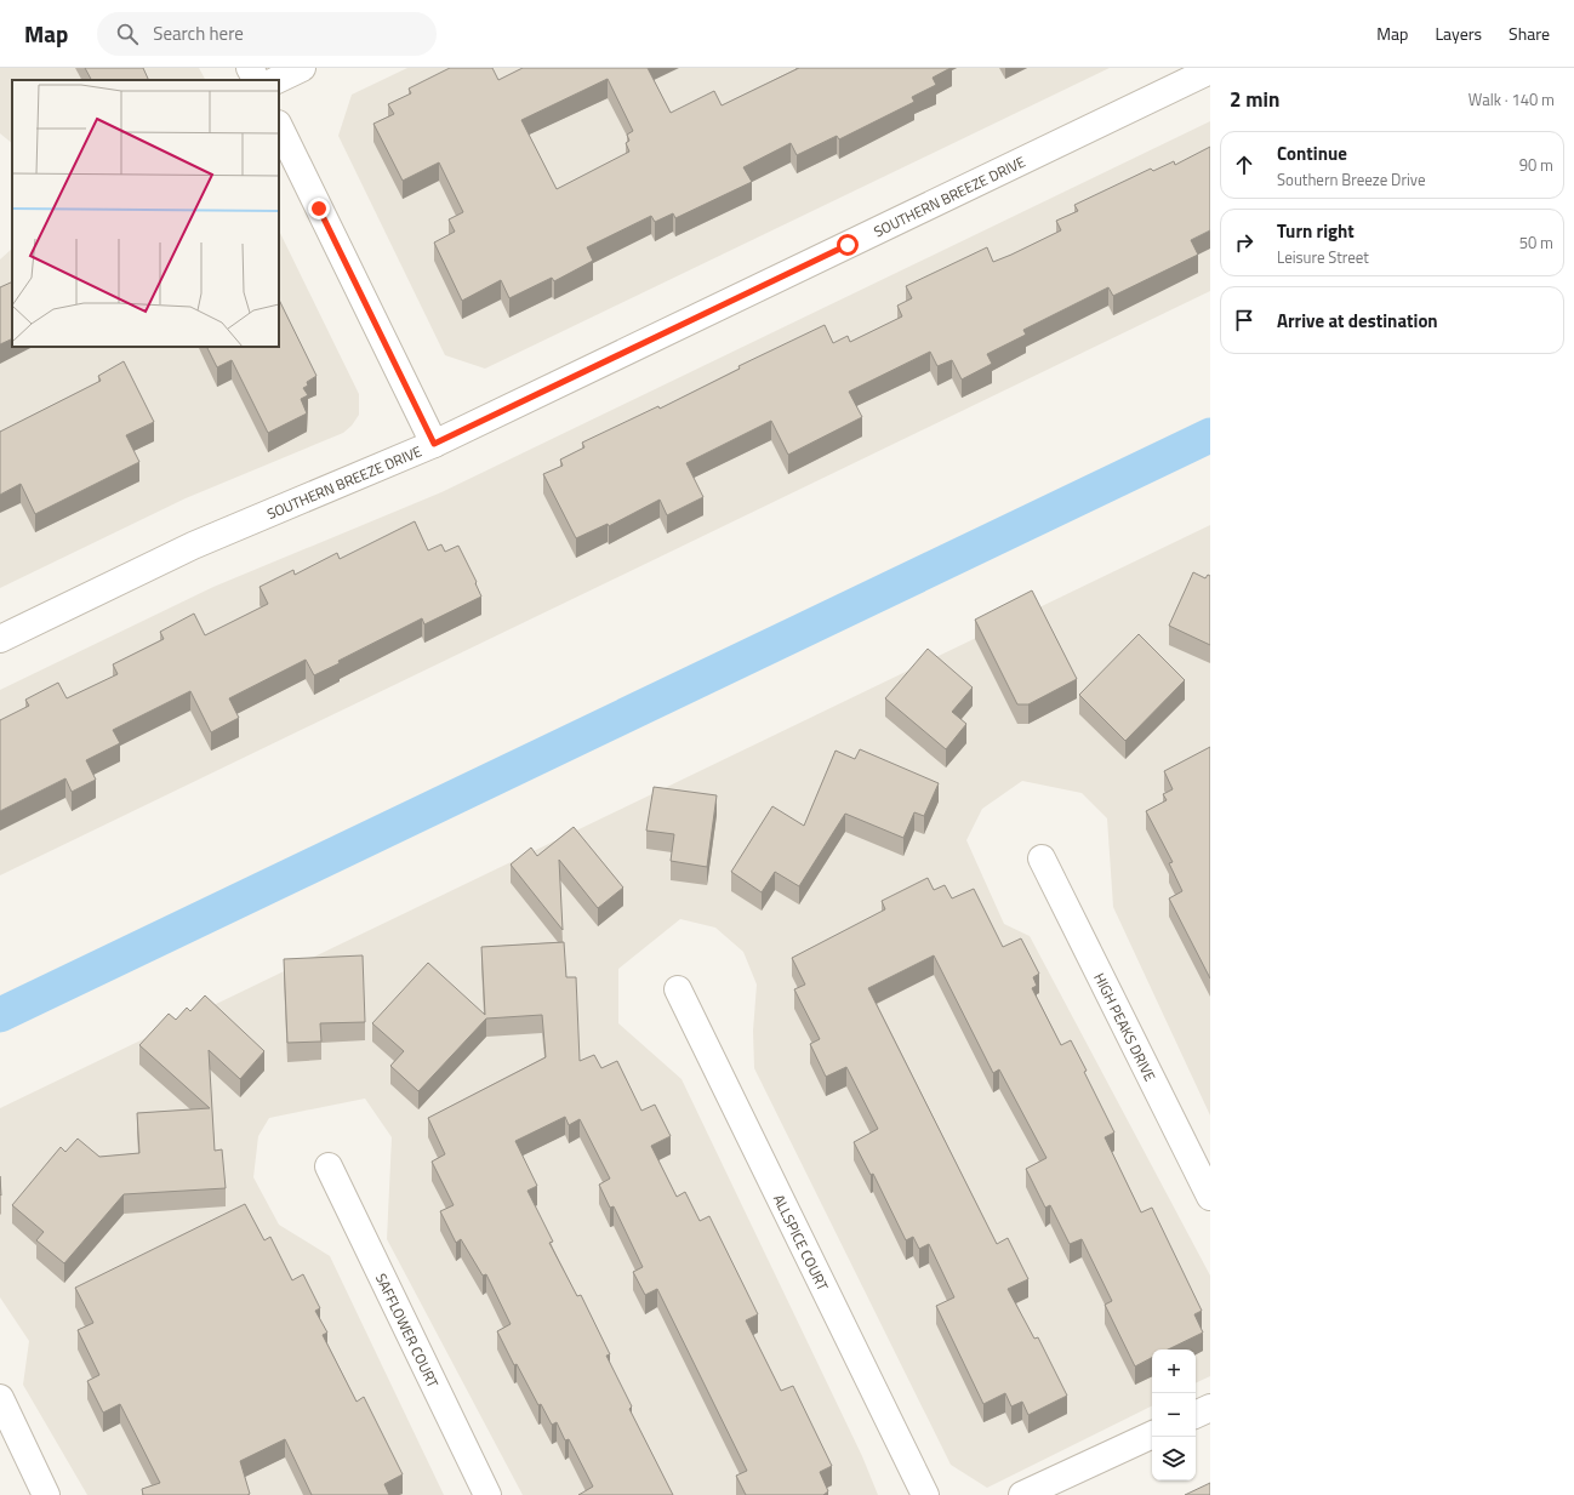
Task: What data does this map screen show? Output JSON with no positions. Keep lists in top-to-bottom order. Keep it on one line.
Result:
{"streets":{"street":["SOUTHERN BREEZE DRIVE","HIGH PEAKS DRIVE","ALLSPICE COURT","SAFFLOWER COURT"]},"page":{"header":"Map","search":"Search here","nav":["Map","Layers","Share"],"heading":["2 min","Walk · 140 m"],"list":[["Continue","Southern Breeze Drive","90 m"],["Turn right","Leisure Street","50 m"],"Arrive at destination"],"map_buttons":["+","−"]}}
